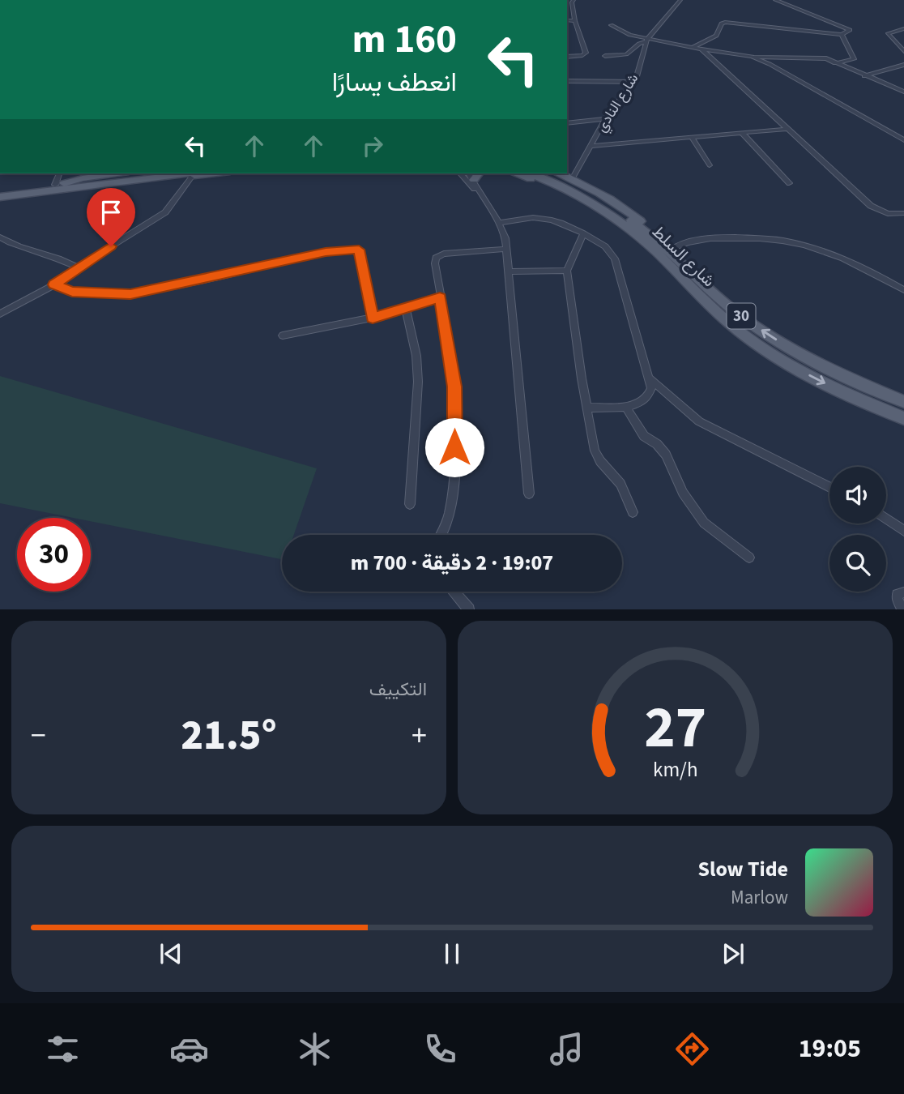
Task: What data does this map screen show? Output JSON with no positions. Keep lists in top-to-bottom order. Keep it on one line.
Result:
{"streets":{"main road":["شارع السلط","30"],"street":["شارع النادي"]},"page":{"turn":["160 m","انعطف يسارًا"],"limit":"30","trip":"19:07 · 2 دقيقة · 700 m","tile":"التكييف","heat":["−","21.5°","+"],"song":["Slow Tide","Marlow"],"tabs":"19:05","gauge":["27","km/h"]}}
